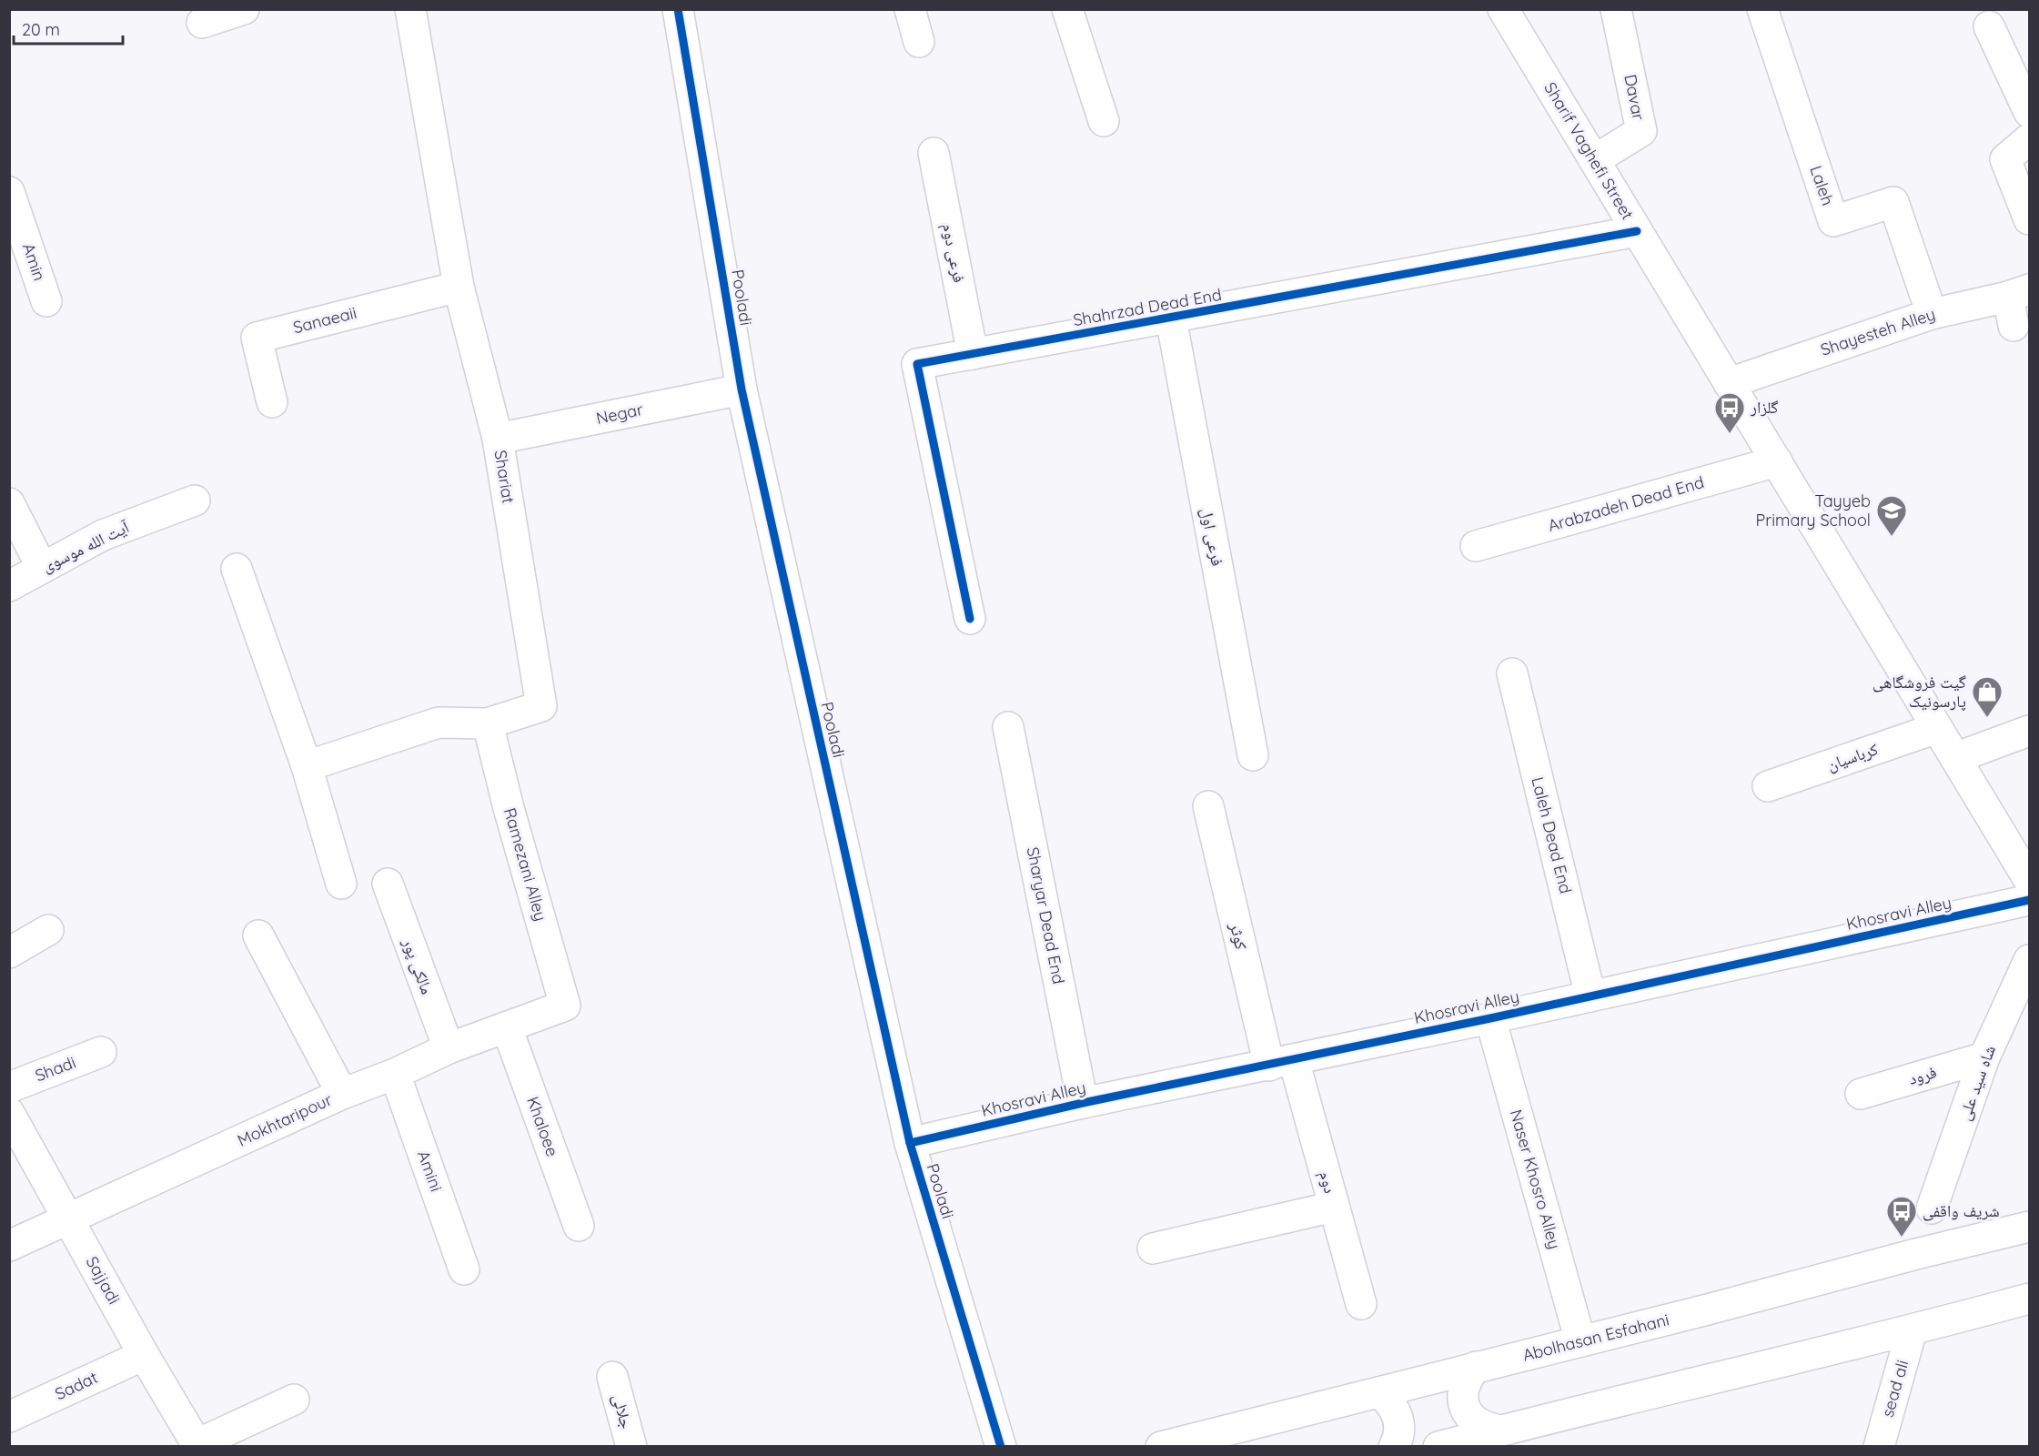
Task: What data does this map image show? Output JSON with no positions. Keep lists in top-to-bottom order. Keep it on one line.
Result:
{"streets":{"street":["Davar","Sharif Vaghefi Street","Laleh","فرعی دوم","Amin","Pooladi","Shahrzad Dead End","Sanaeaii","Shayesteh Alley","Negar","Shariat","Arabzadeh Dead End","فرعی اول","آیت الله موسوی","کرباسیان","Laleh Dead End","Ramezani Alley","Khosravi Alley","Sharyar Dead End","کوثر","مالکی پور","Shadi","فرود","شاه سید علی","Mokhtaripour","Khaloee","Amini","Naser Khosro Alley","دوم","Sajjadi","Abolhasan Esfahani","Sadat","sead ali","جلالی"]},"crossings":[["Davar","Sharif Vaghefi Street"],["Sharif Vaghefi Street","Shahrzad Dead End"],["Sharif Vaghefi Street","Shayesteh Alley"],["Sharif Vaghefi Street","Arabzadeh Dead End"],["Sharif Vaghefi Street","کرباسیان"],["Laleh","Shayesteh Alley"],["فرعی دوم","Shahrzad Dead End"],["Pooladi","Negar"],["Pooladi","Khosravi Alley"],["Shahrzad Dead End","فرعی اول"],["Sanaeaii","Shariat"],["Negar","Shariat"],["Shariat","Ramezani Alley"],["Laleh Dead End","Khosravi Alley"],["Ramezani Alley","Mokhtaripour"],["Khosravi Alley","Sharyar Dead End"],["Khosravi Alley","کوثر"],["Khosravi Alley","Naser Khosro Alley"],["Khosravi Alley","دوم"],["کوثر","دوم"],["مالکی پور","Mokhtaripour"],["فرود","شاه سید علی"],["Mokhtaripour","Khaloee"],["Mokhtaripour","Amini"],["Mokhtaripour","Sajjadi"],["Naser Khosro Alley","Abolhasan Esfahani"],["Sajjadi","Sadat"]],"places":{"bus stop":["گلزار","شریف واقفی"],"school or university":["Tayyeb Primary School"],"shop":["گیت فروشگاهی پارسونیک"]},"scale_bar":"20 m"}
